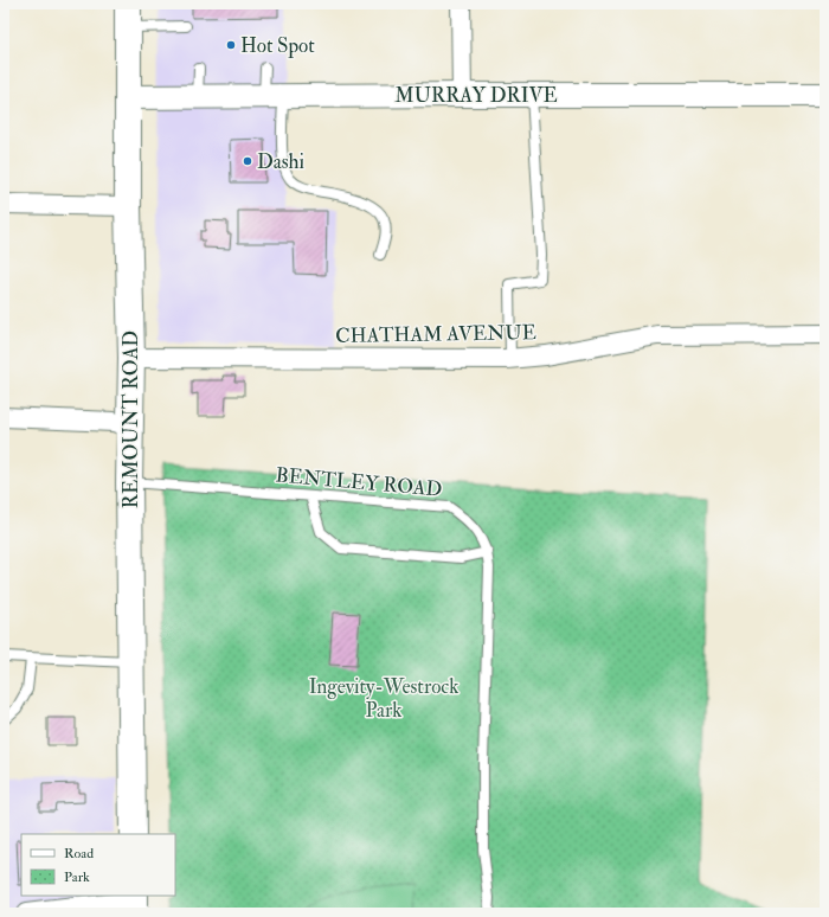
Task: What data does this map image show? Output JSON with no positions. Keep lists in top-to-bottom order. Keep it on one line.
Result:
{"streets":{"main road":["REMOUNT ROAD"],"street":["MURRAY DRIVE","CHATHAM AVENUE"],"lane":["BENTLEY ROAD"]},"crossings":[["MURRAY DRIVE","REMOUNT ROAD"],["CHATHAM AVENUE","REMOUNT ROAD"],["REMOUNT ROAD","BENTLEY ROAD"]],"parks":["Ingevity-Westrock Park"],"places":["Hot Spot","Dashi"],"legend":["Road","Park"]}
